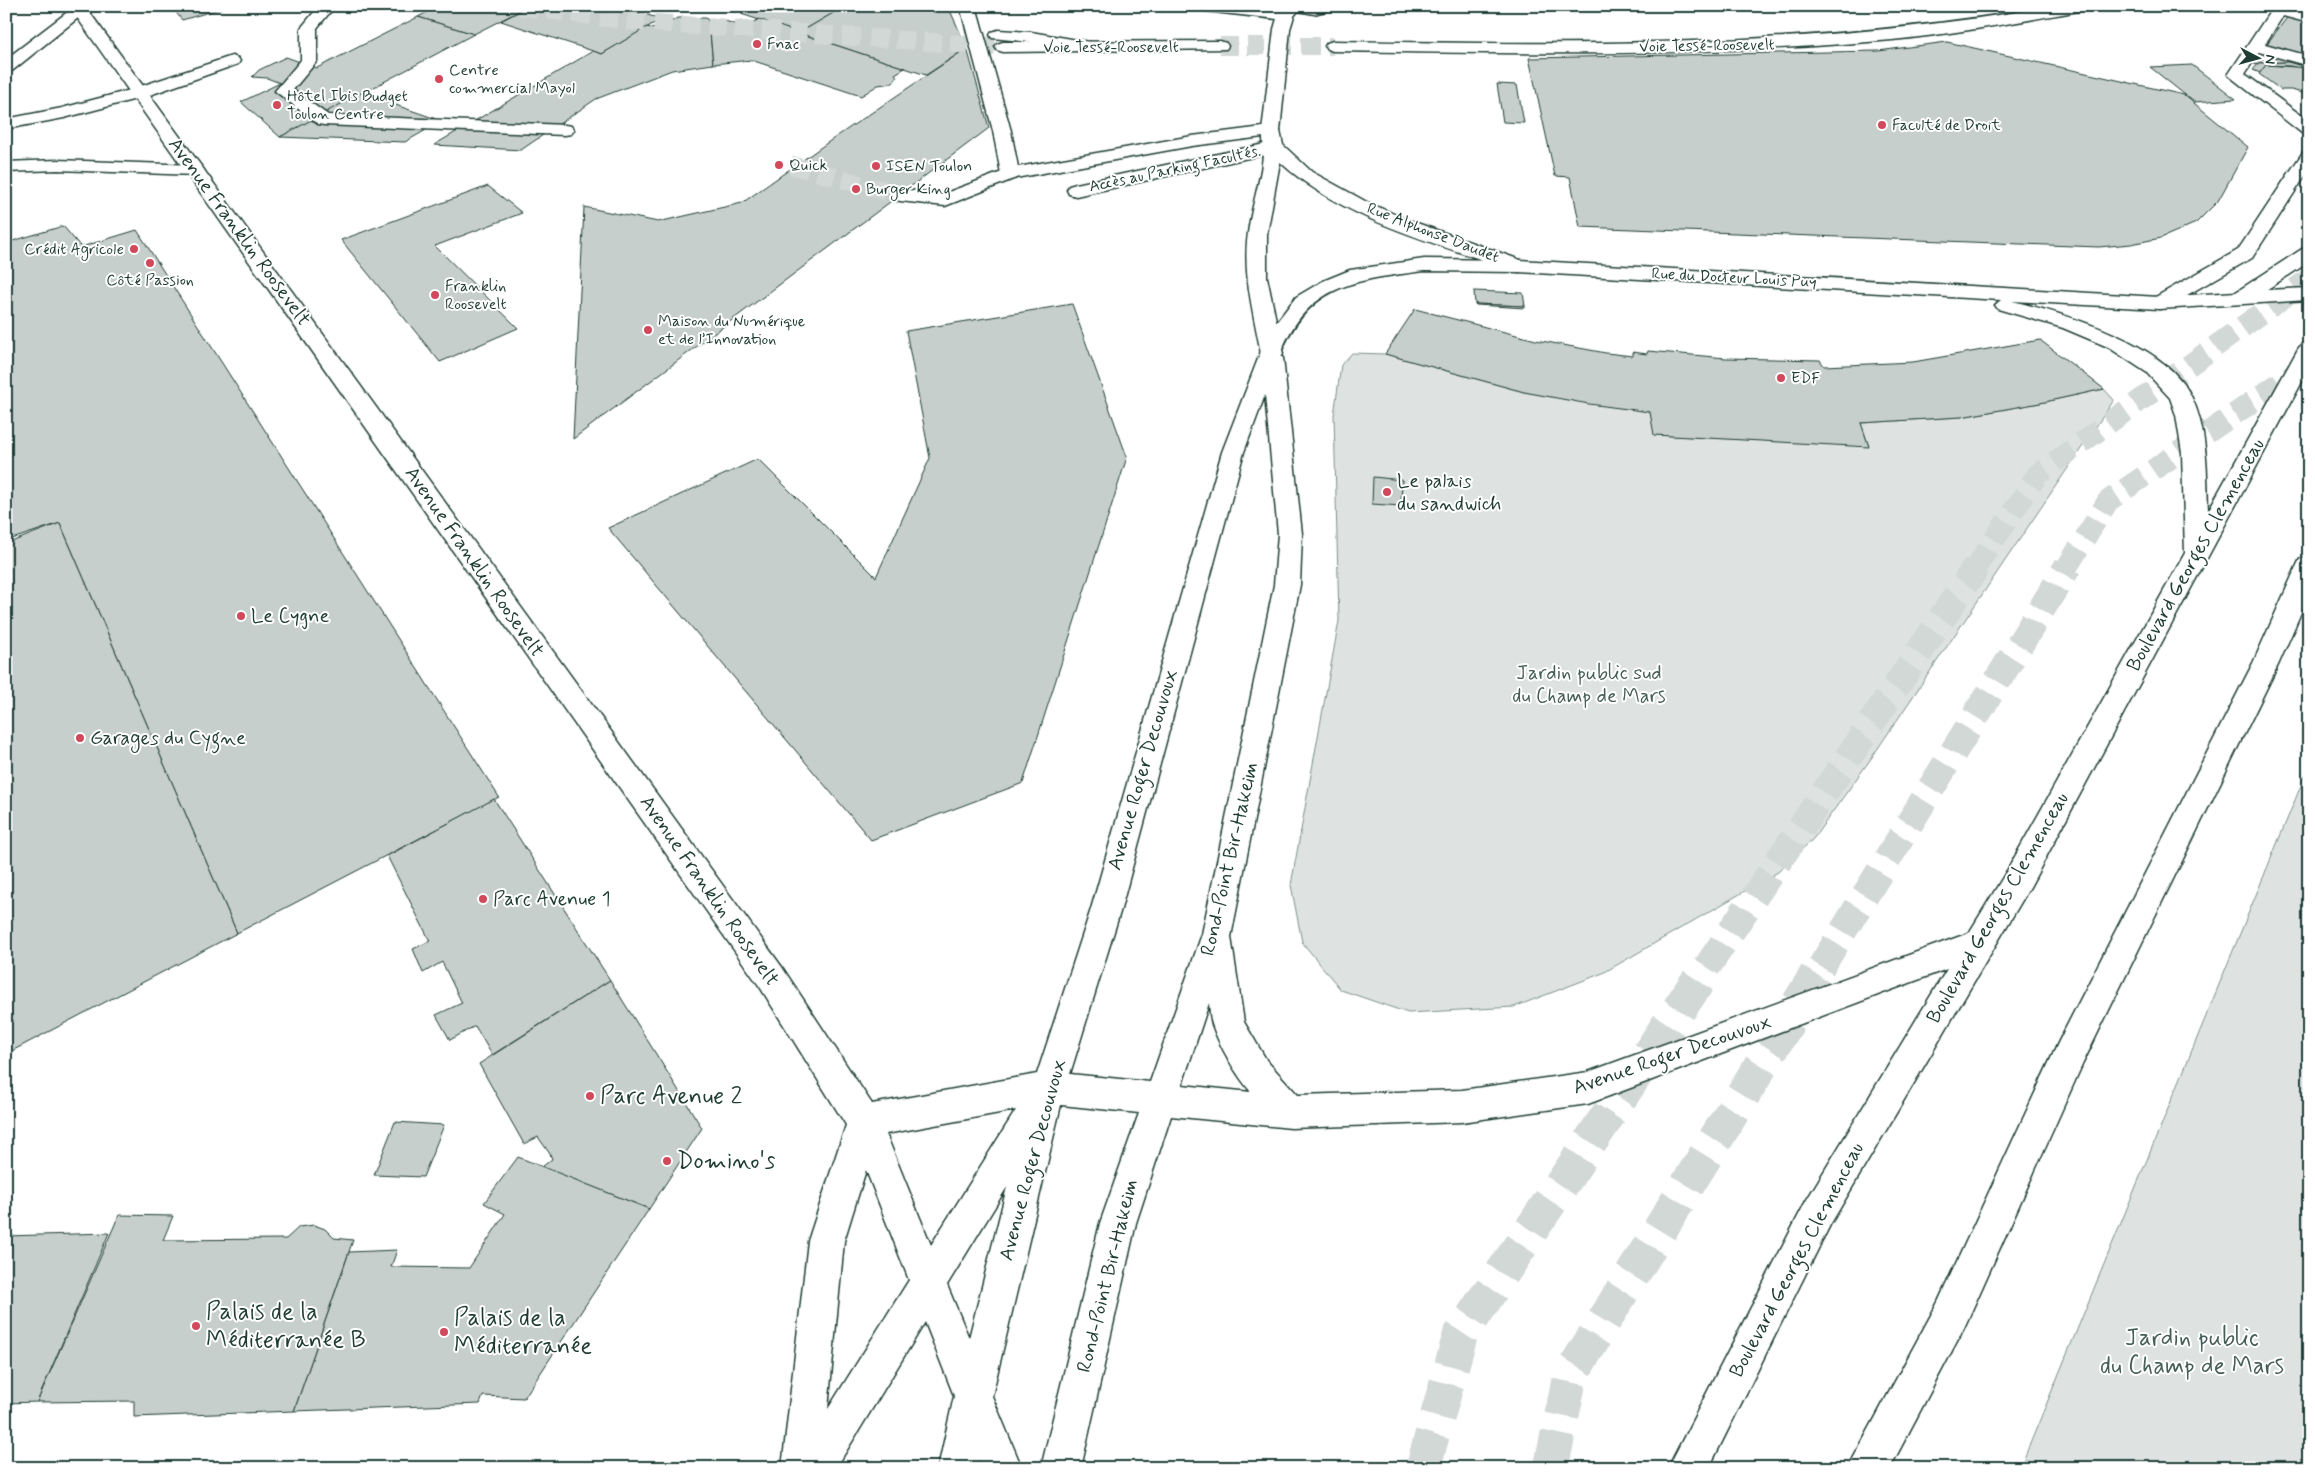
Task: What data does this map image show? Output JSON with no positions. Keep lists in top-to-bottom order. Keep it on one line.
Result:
{"streets":{"main road":["Voie Tessé-Roosevelt","Accès au Parking Facultés.","Avenue Franklin Roosevelt","Rue Alphonse Daudet","Rue du Docteur Louis Puy","Boulevard Georges Clemenceau","Avenue Roger Decouvoux","Rond-Point Bir-Hakeim"]},"crossings":[["Accès au Parking Facultés.","Rue Alphonse Daudet"],["Avenue Franklin Roosevelt","Avenue Roger Decouvoux"],["Rue Alphonse Daudet","Rue du Docteur Louis Puy"],["Rue Alphonse Daudet","Avenue Roger Decouvoux"],["Rue du Docteur Louis Puy","Boulevard Georges Clemenceau"],["Rue du Docteur Louis Puy","Avenue Roger Decouvoux"],["Boulevard Georges Clemenceau","Avenue Roger Decouvoux"],["Avenue Roger Decouvoux","Rond-Point Bir-Hakeim"]],"parks":["Jardin public sud du Champ de Mars","Jardin public du Champ de Mars"],"places":["Fnac","Centre commercial Mayol","Hôtel Ibis Budget Toulon Centre","Faculté de Droit","Quick","ISEN Toulon","Burger King","Crédit Agricole","Côté Passion","Franklin Roosevelt","Maison du Numérique et de l’Innovation","EDF","Le palais du sandwich","Le Cygne","Garages du Cygne","Parc Avenue 1","Parc Avenue 2","Domino's","Palais de la Méditerranée B","Palais de la Méditerranée"],"north":"right"}
